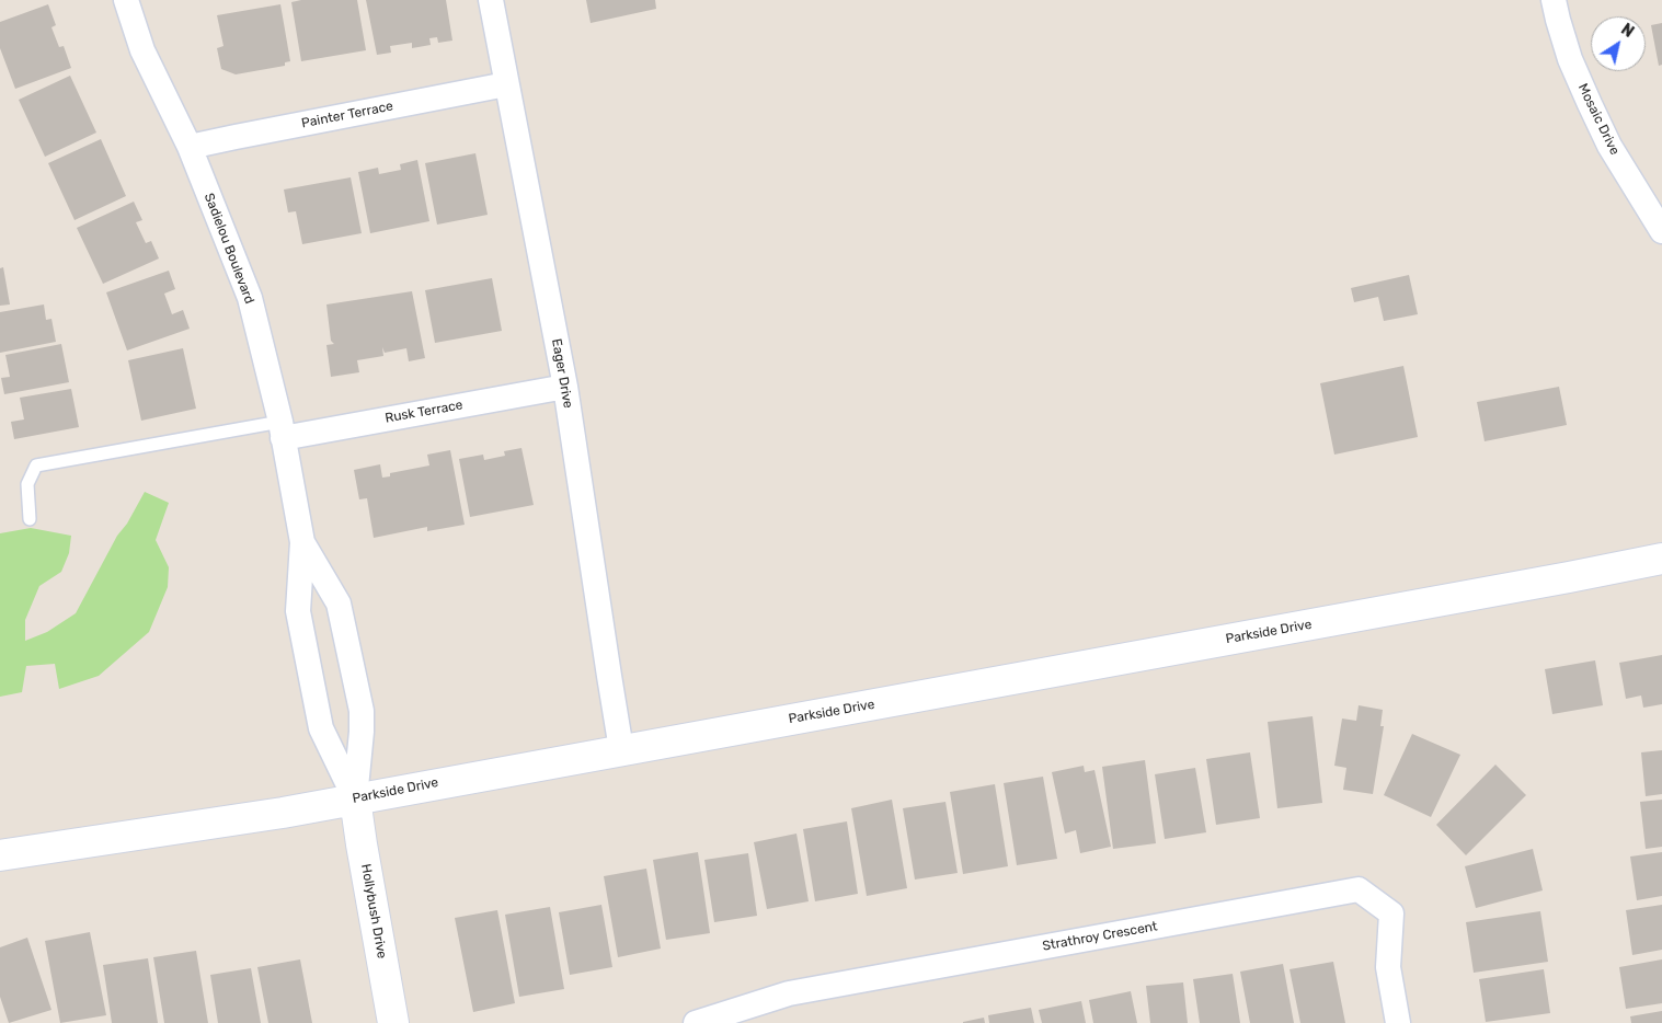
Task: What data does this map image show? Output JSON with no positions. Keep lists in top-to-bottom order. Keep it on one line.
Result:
{"streets":{"main road":["Parkside Drive","Hollybush Drive"],"street":["Painter Terrace","Mosaic Drive","Sadielou Boulevard","Eager Drive","Rusk Terrace","Strathroy Crescent"]},"crossings":[["Painter Terrace","Sadielou Boulevard"],["Painter Terrace","Eager Drive"],["Sadielou Boulevard","Rusk Terrace"],["Sadielou Boulevard","Parkside Drive"],["Sadielou Boulevard","Hollybush Drive"],["Eager Drive","Rusk Terrace"],["Eager Drive","Parkside Drive"],["Parkside Drive","Hollybush Drive"]],"north":"top right"}
